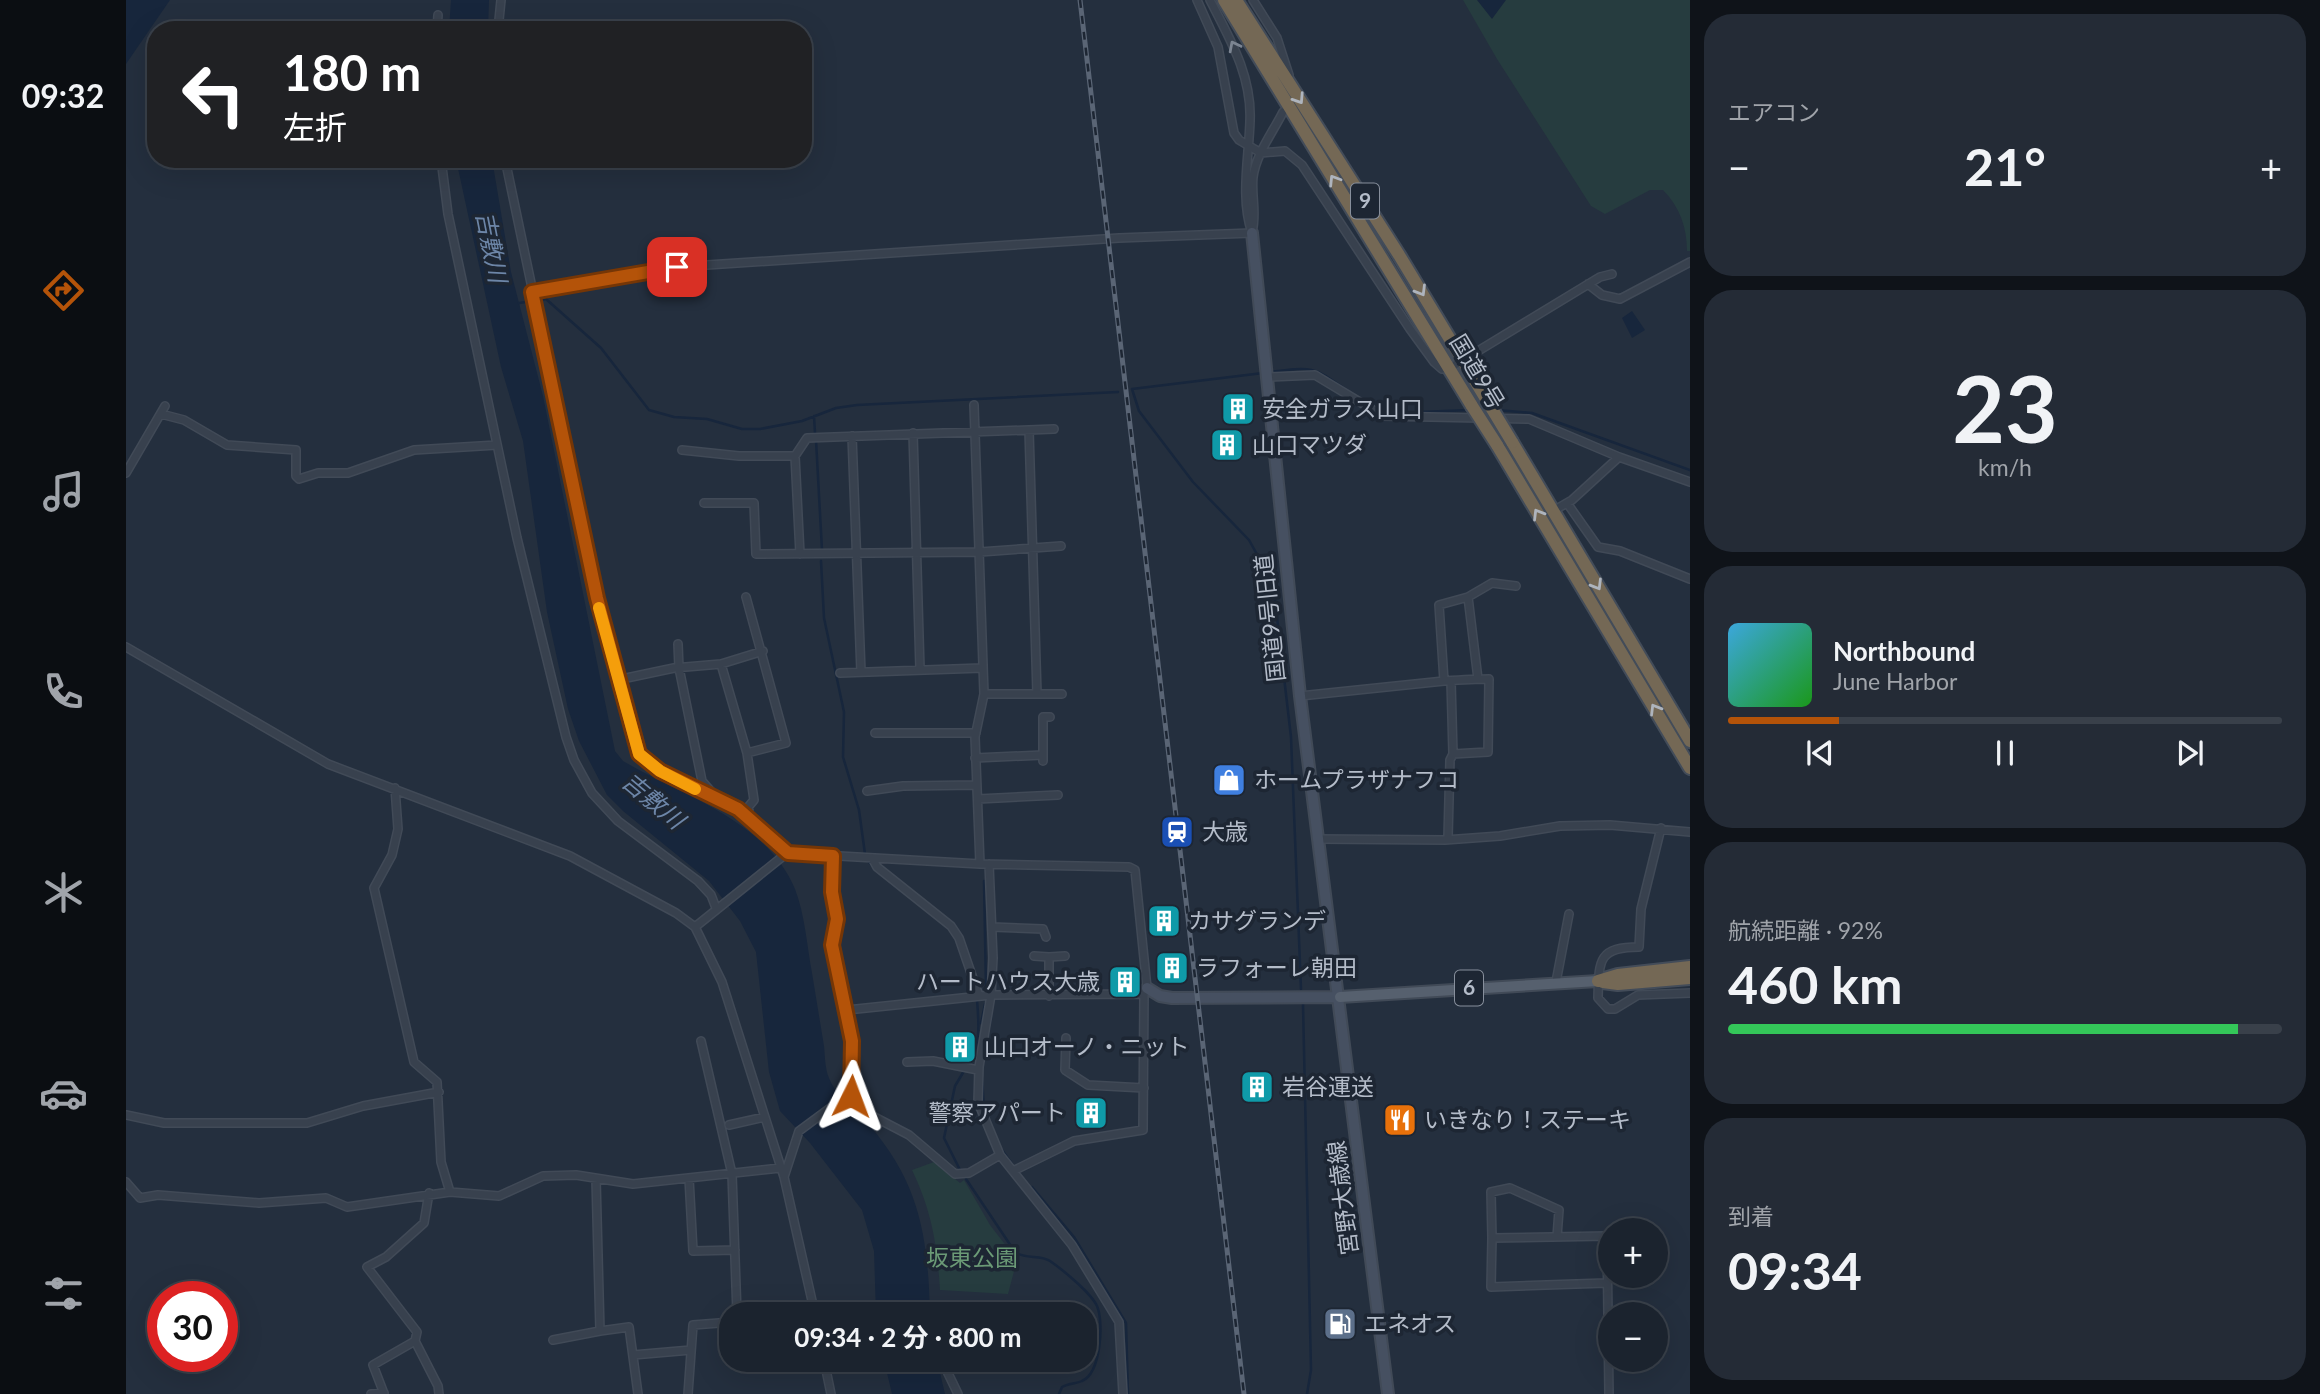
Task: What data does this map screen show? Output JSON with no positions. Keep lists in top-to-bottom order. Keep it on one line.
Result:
{"streets":{"highway":["9","国道9号"],"main road":["6"],"street":["国道9号旧道","宮野大歳線"]},"crossings":[["国道9号旧道","6"],["国道9号旧道","宮野大歳線"],["6","宮野大歳線"]],"water":["吉敷川"],"parks":["坂東公園"],"places":{"building":["安全ガラス山口","山口マツダ","カサグランデ","ラフォーレ朝田","ハートハウス大歳","山口オーノ・ニット","岩谷運送","警察アパート"],"shop":["ホームプラザナフコ"],"station":["大歳"],"restaurant":["いきなり！ステーキ"],"fuel station":["エネオス"]},"page":{"tabs":"09:32","tile":["エアコン",["23","km/h"],["航続距離 · 92%","460 km"],["到着","09:34"]],"turn":["180 m","左折"],"heat":["−","21°","+"],"song":["Northbound","June Harbor"],"map_buttons":["+","−"],"limit":"30","trip":"09:34 · 2 分 · 800 m"}}
